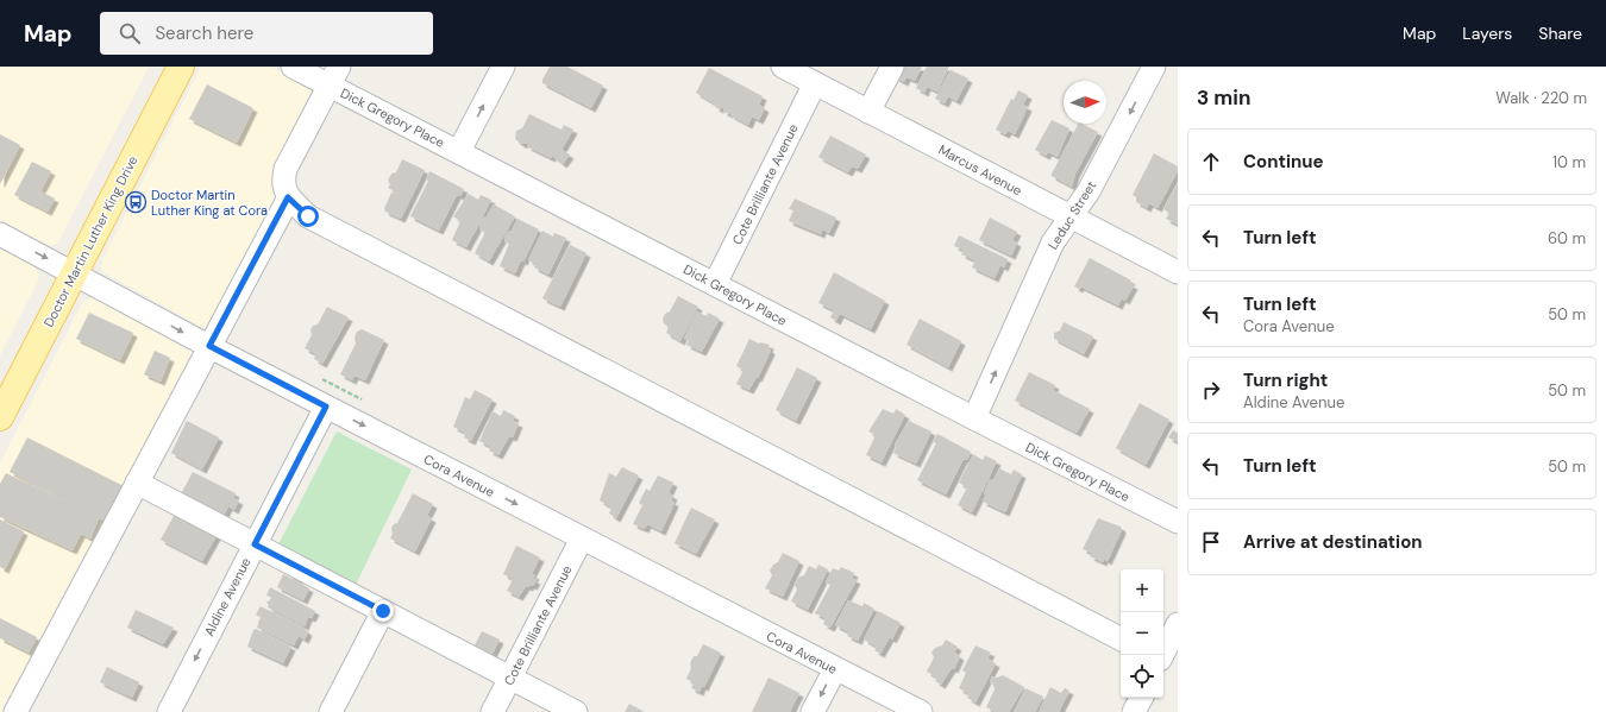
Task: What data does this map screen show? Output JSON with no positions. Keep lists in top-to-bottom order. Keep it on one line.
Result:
{"streets":{"main road":["Doctor Martin Luther King Drive"],"street":["Dick Gregory Place","Marcus Avenue","Cote Brilliante Avenue","Leduc Street","Cora Avenue","Aldine Avenue"]},"crossings":[["Dick Gregory Place","Cote Brilliante Avenue"],["Dick Gregory Place","Leduc Street"],["Marcus Avenue","Cote Brilliante Avenue"],["Marcus Avenue","Leduc Street"],["Cote Brilliante Avenue","Cora Avenue"],["Doctor Martin Luther King Drive","Cora Avenue"],["Cora Avenue","Aldine Avenue"]],"places":{"bus stop":["Doctor Martin Luther King at Cora"]},"north":"right","page":{"header":"Map","search":"Search here","nav":["Map","Layers","Share"],"heading":["3 min","Walk · 220 m"],"list":[["Continue","10 m"],["Turn left","60 m"],["Turn left","Cora Avenue","50 m"],["Turn right","Aldine Avenue","50 m"],["Turn left","50 m"],"Arrive at destination"],"map_buttons":["+","−"]}}
